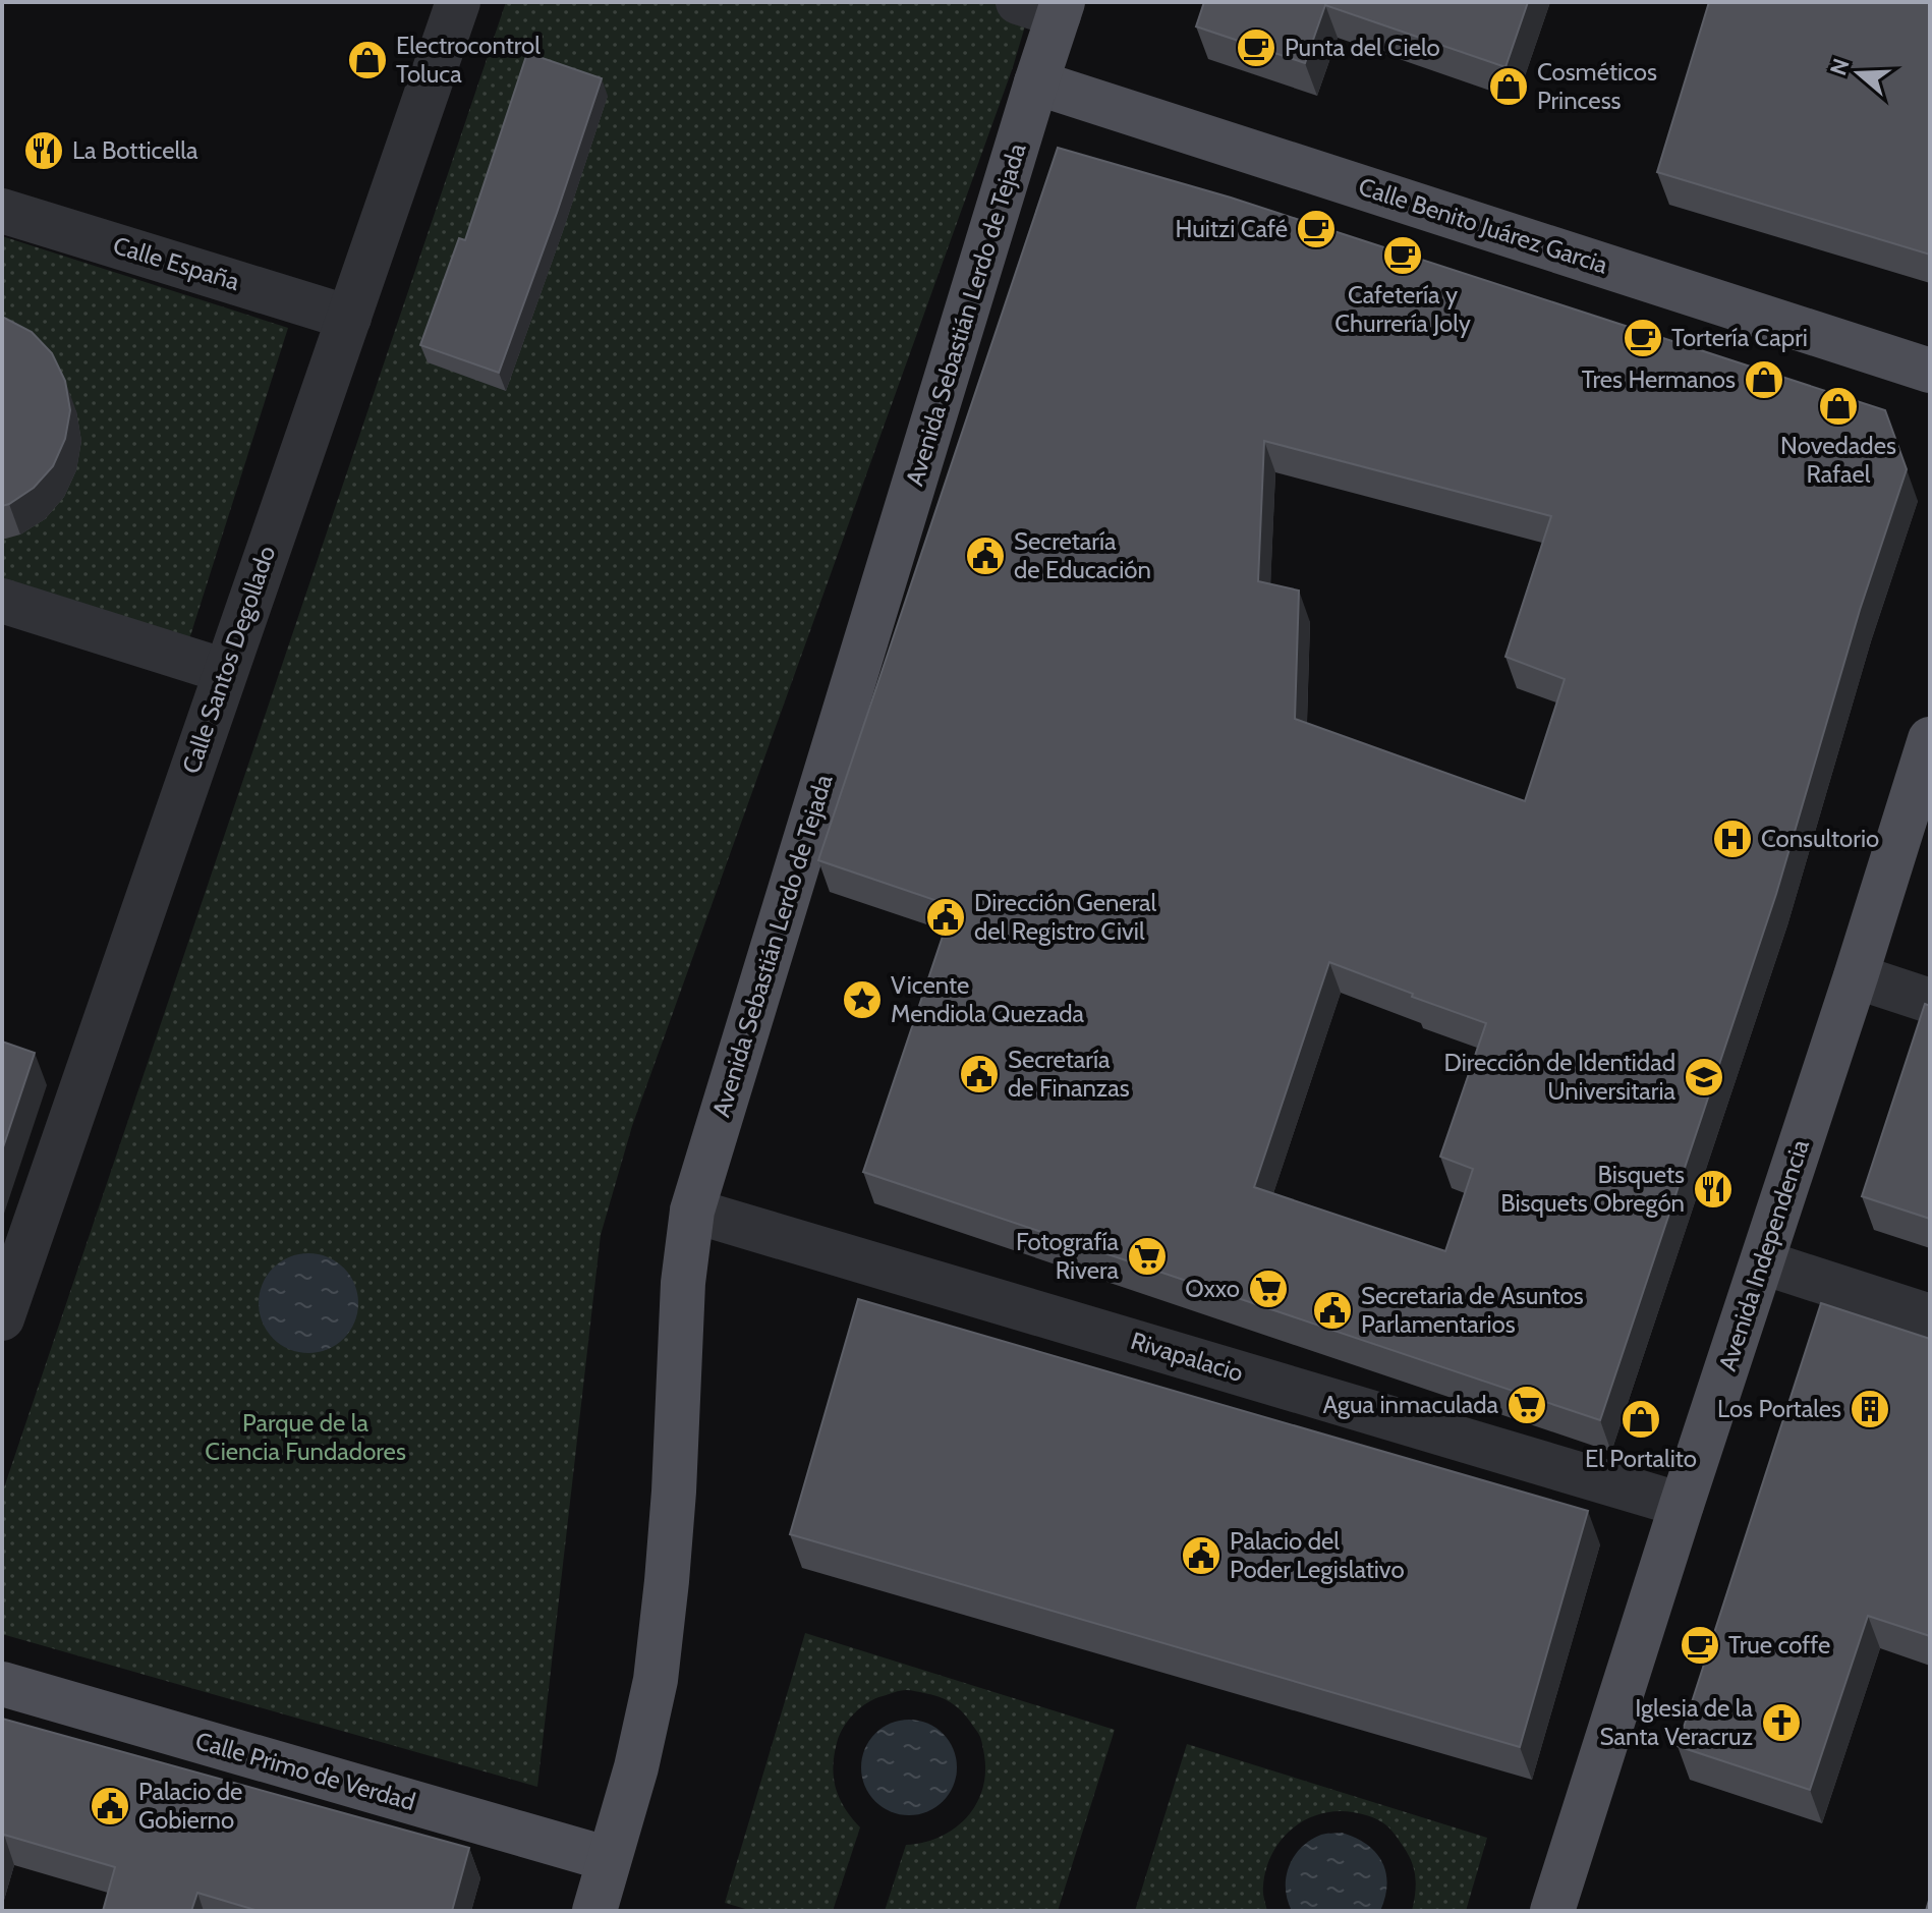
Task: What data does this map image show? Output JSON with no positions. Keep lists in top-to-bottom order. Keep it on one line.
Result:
{"streets":{"main road":["Calle Benito Juárez Garcia","Avenida Sebastián Lerdo de Tejada","Avenida Independencia","Calle Primo de Verdad"],"street":["Calle España","Calle Santos Degollado","Rivapalacio"]},"crossings":[["Calle Benito Juárez Garcia","Avenida Sebastián Lerdo de Tejada"],["Calle España","Calle Santos Degollado"],["Avenida Sebastián Lerdo de Tejada","Rivapalacio"],["Avenida Sebastián Lerdo de Tejada","Calle Primo de Verdad"],["Avenida Independencia","Rivapalacio"]],"parks":["Parque de la Ciencia Fundadores"],"places":{"cafe":["Punta del Cielo","Huitzi Café","Cafetería y Churrería Joly","Tortería Capri","True coffe"],"shop":["Electrocontrol Toluca","Cosméticos Princess","Tres Hermanos","Novedades Rafael","El Portalito"],"restaurant":["La Botticella","Bisquets Bisquets Obregón"],"public building":["Secretaría de Educación","Dirección General del Registro Civil","Secretaría de Finanzas","Secretaria de Asuntos Parlamentarios","Palacio del Poder Legislativo","Palacio de Gobierno"],"hospital":["Consultorio"],"place":["Vicente Mendiola Quezada"],"school or university":["Dirección de Identidad Universitaria"],"supermarket":["Fotografía Rivera","Oxxo","Agua inmaculada"],"building":["Los Portales"],"church":["Iglesia de la Santa Veracruz"]},"north":"left"}
